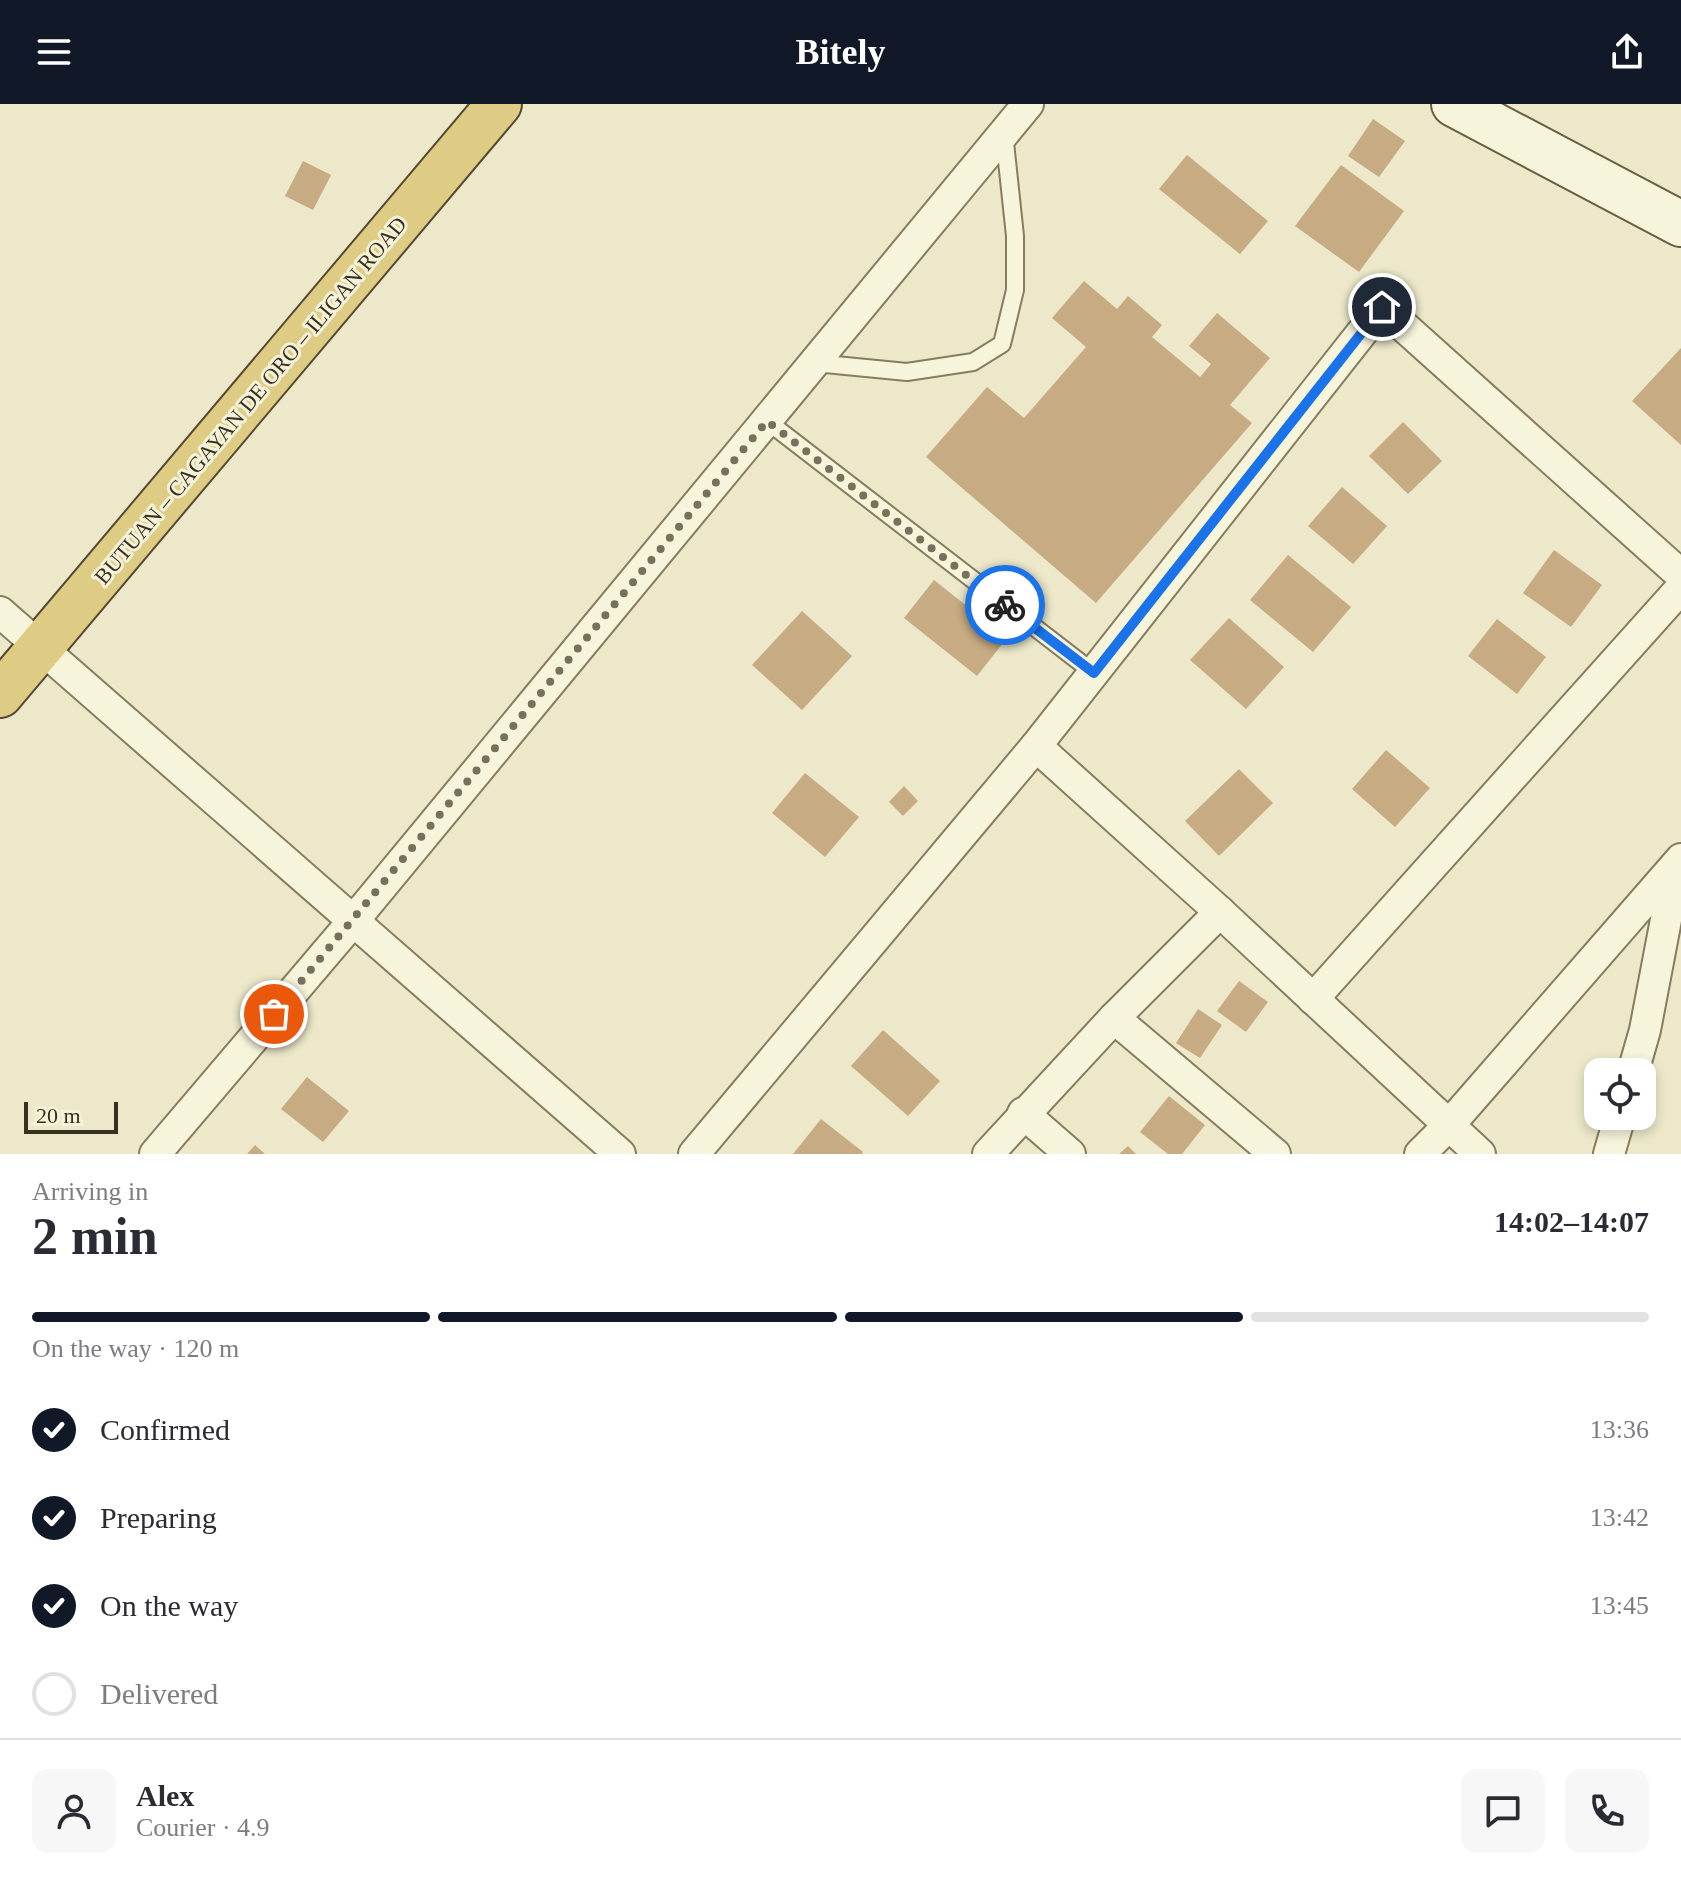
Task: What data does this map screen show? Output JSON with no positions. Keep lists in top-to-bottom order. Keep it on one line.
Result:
{"streets":{"highway":["BUTUAN – CAGAYAN DE ORO – ILIGAN ROAD"]},"scale_bar":"20 m","page":{"header":"Bitely","scale":"20 m","heading":["2 min","Arriving in","14:02–14:07"],"panel":["Alex","Courier · 4.9"],"bar":"On the way · 120 m","list":[["Confirmed","13:36"],["Preparing","13:42"],["On the way","13:45"],"Delivered"]}}
